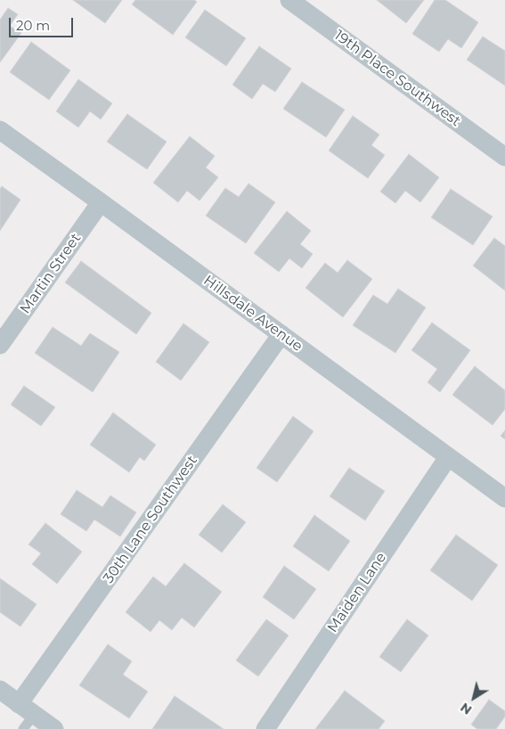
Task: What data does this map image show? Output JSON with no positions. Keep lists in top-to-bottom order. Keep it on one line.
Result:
{"streets":{"street":["19th Place Southwest","Martin Street","Hillsdale Avenue","30th Lane Southwest","Maiden Lane"]},"crossings":[["Martin Street","Hillsdale Avenue"],["Hillsdale Avenue","30th Lane Southwest"],["Hillsdale Avenue","Maiden Lane"]],"scale_bar":"20 m","north":"bottom left"}
